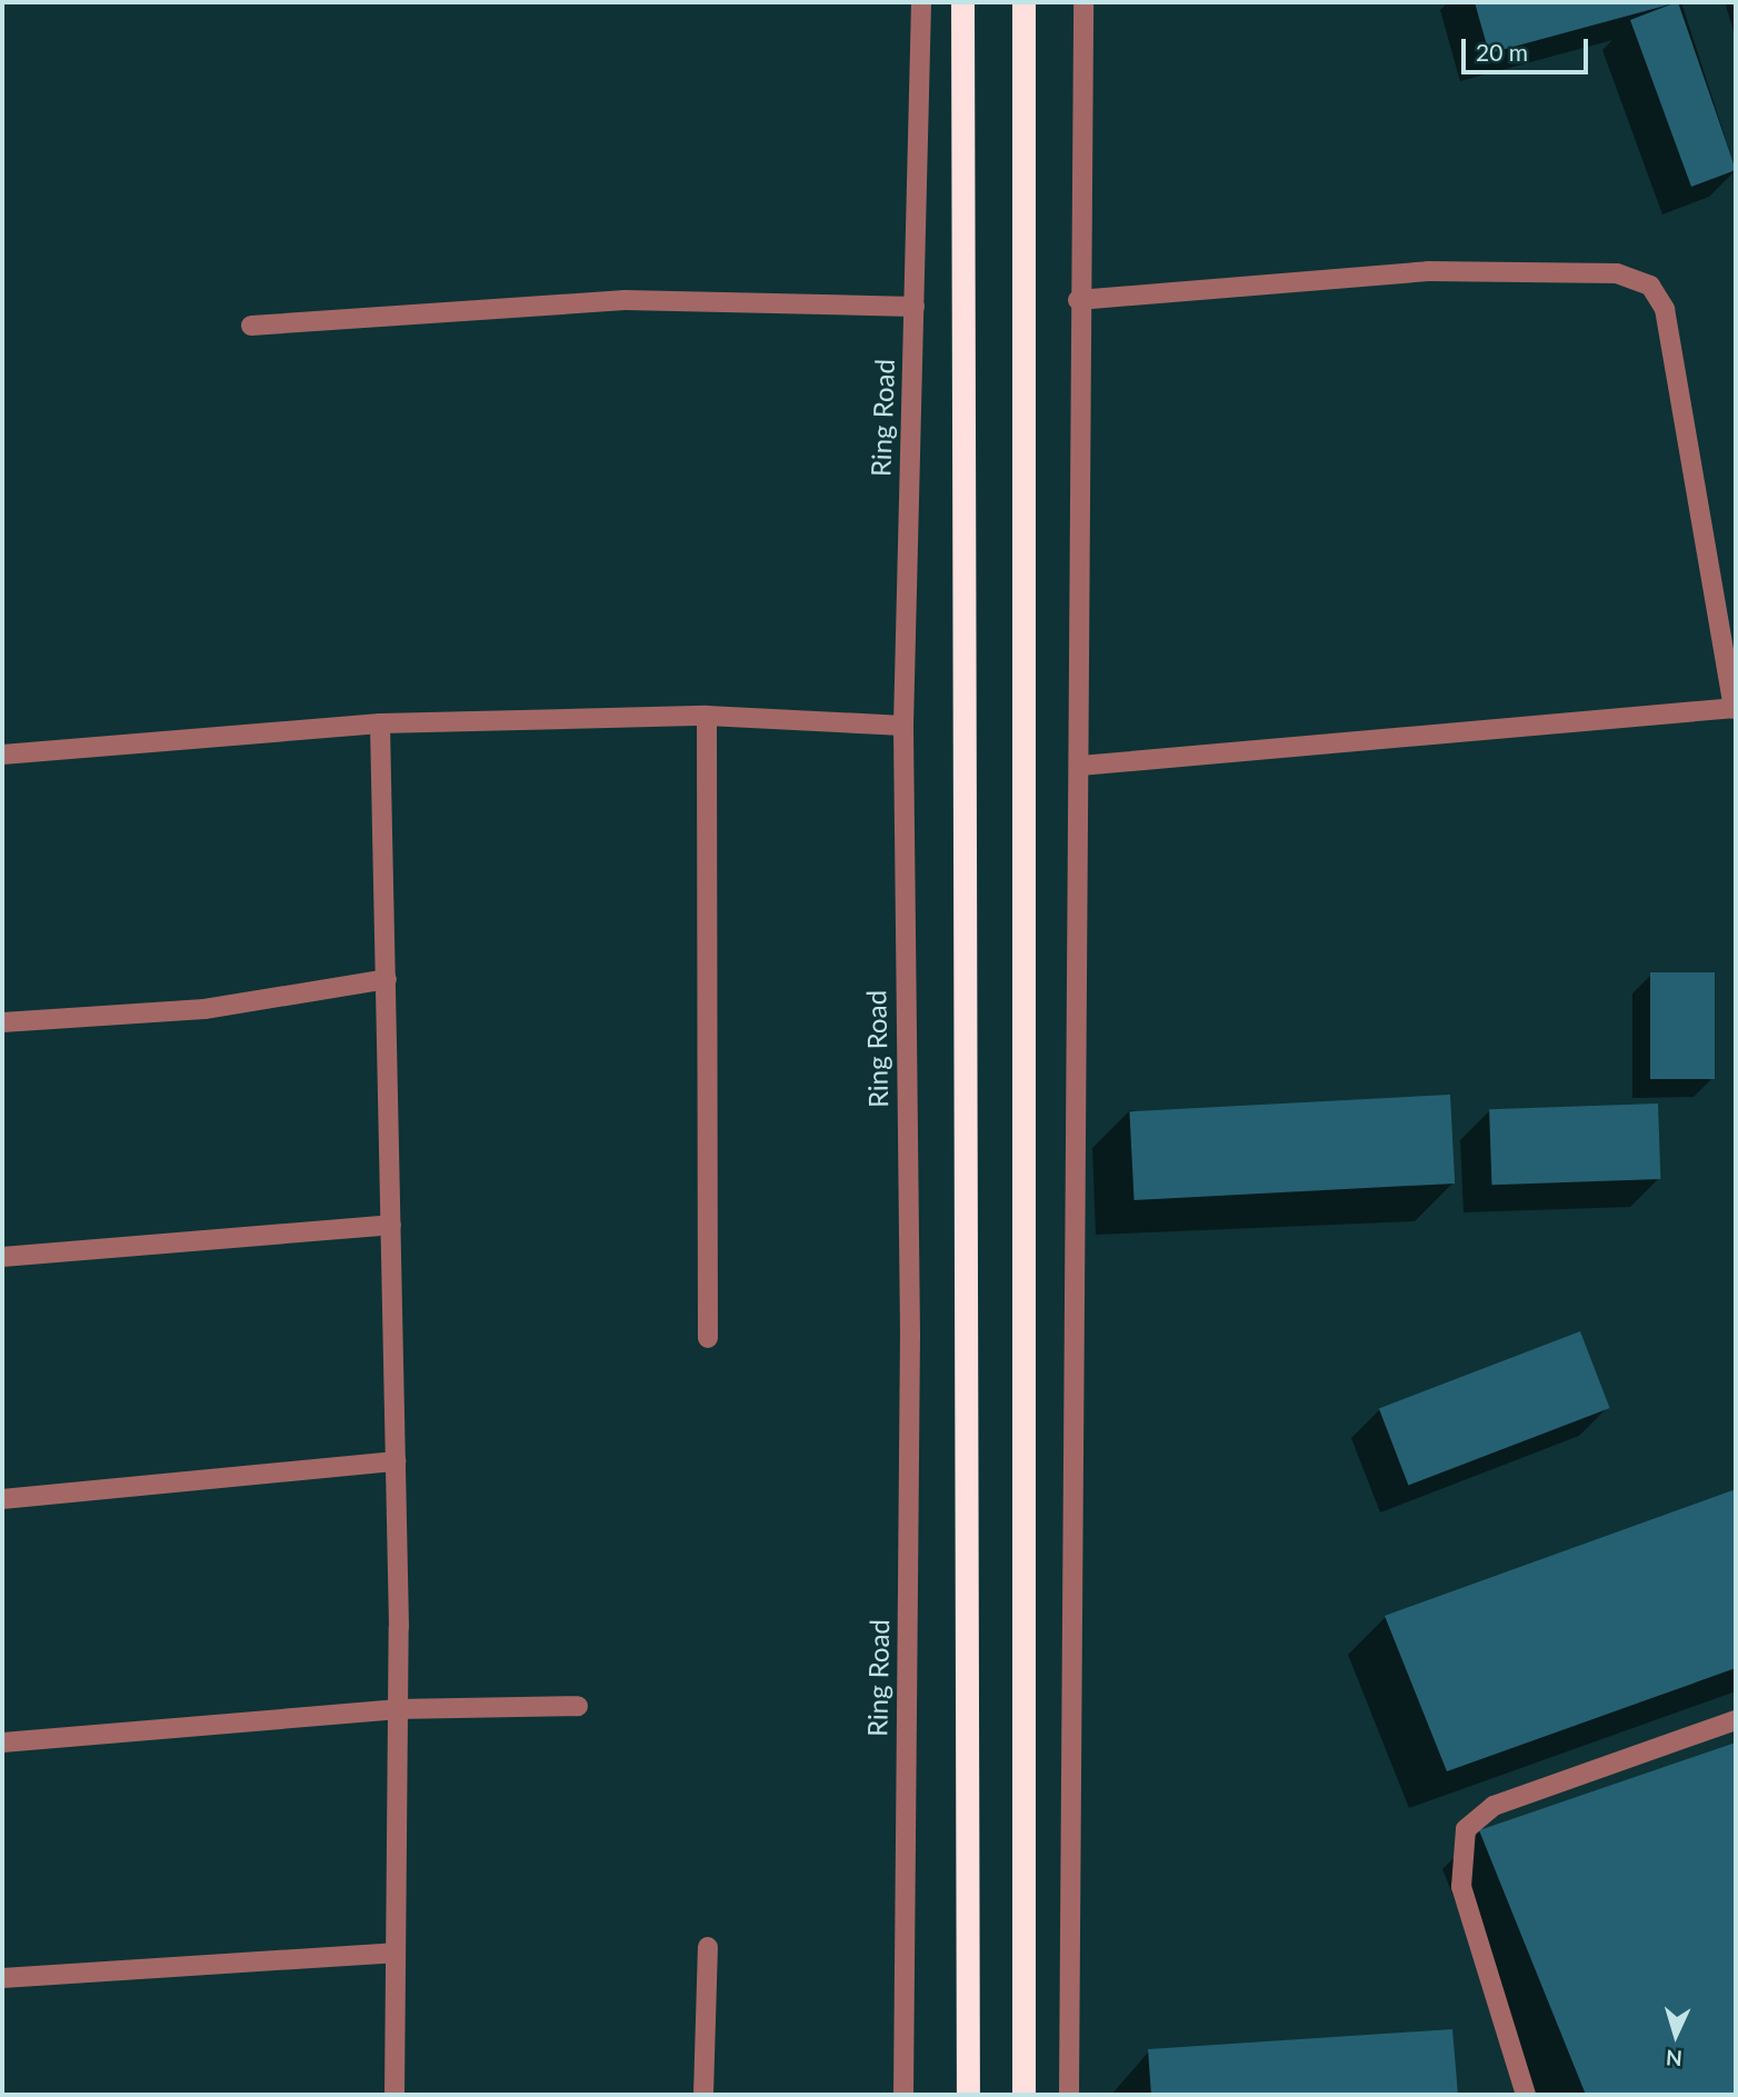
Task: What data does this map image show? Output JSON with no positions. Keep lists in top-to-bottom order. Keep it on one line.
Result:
{"streets":{"street":["Ring Road"]},"scale_bar":"20 m","north":"bottom"}
